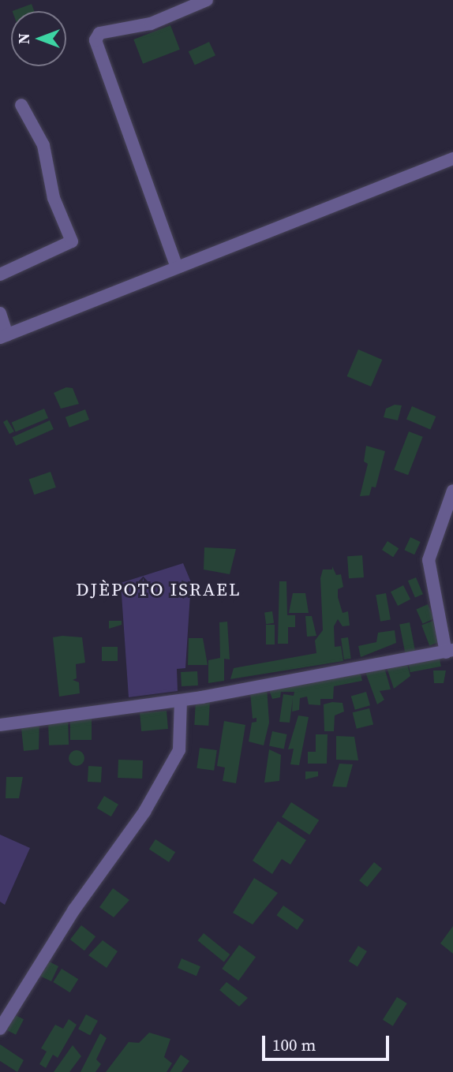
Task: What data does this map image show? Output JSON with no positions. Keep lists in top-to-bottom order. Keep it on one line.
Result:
{"districts":["DJÈPOTO ISRAEL"],"scale_bar":"100 m","north":"left"}
